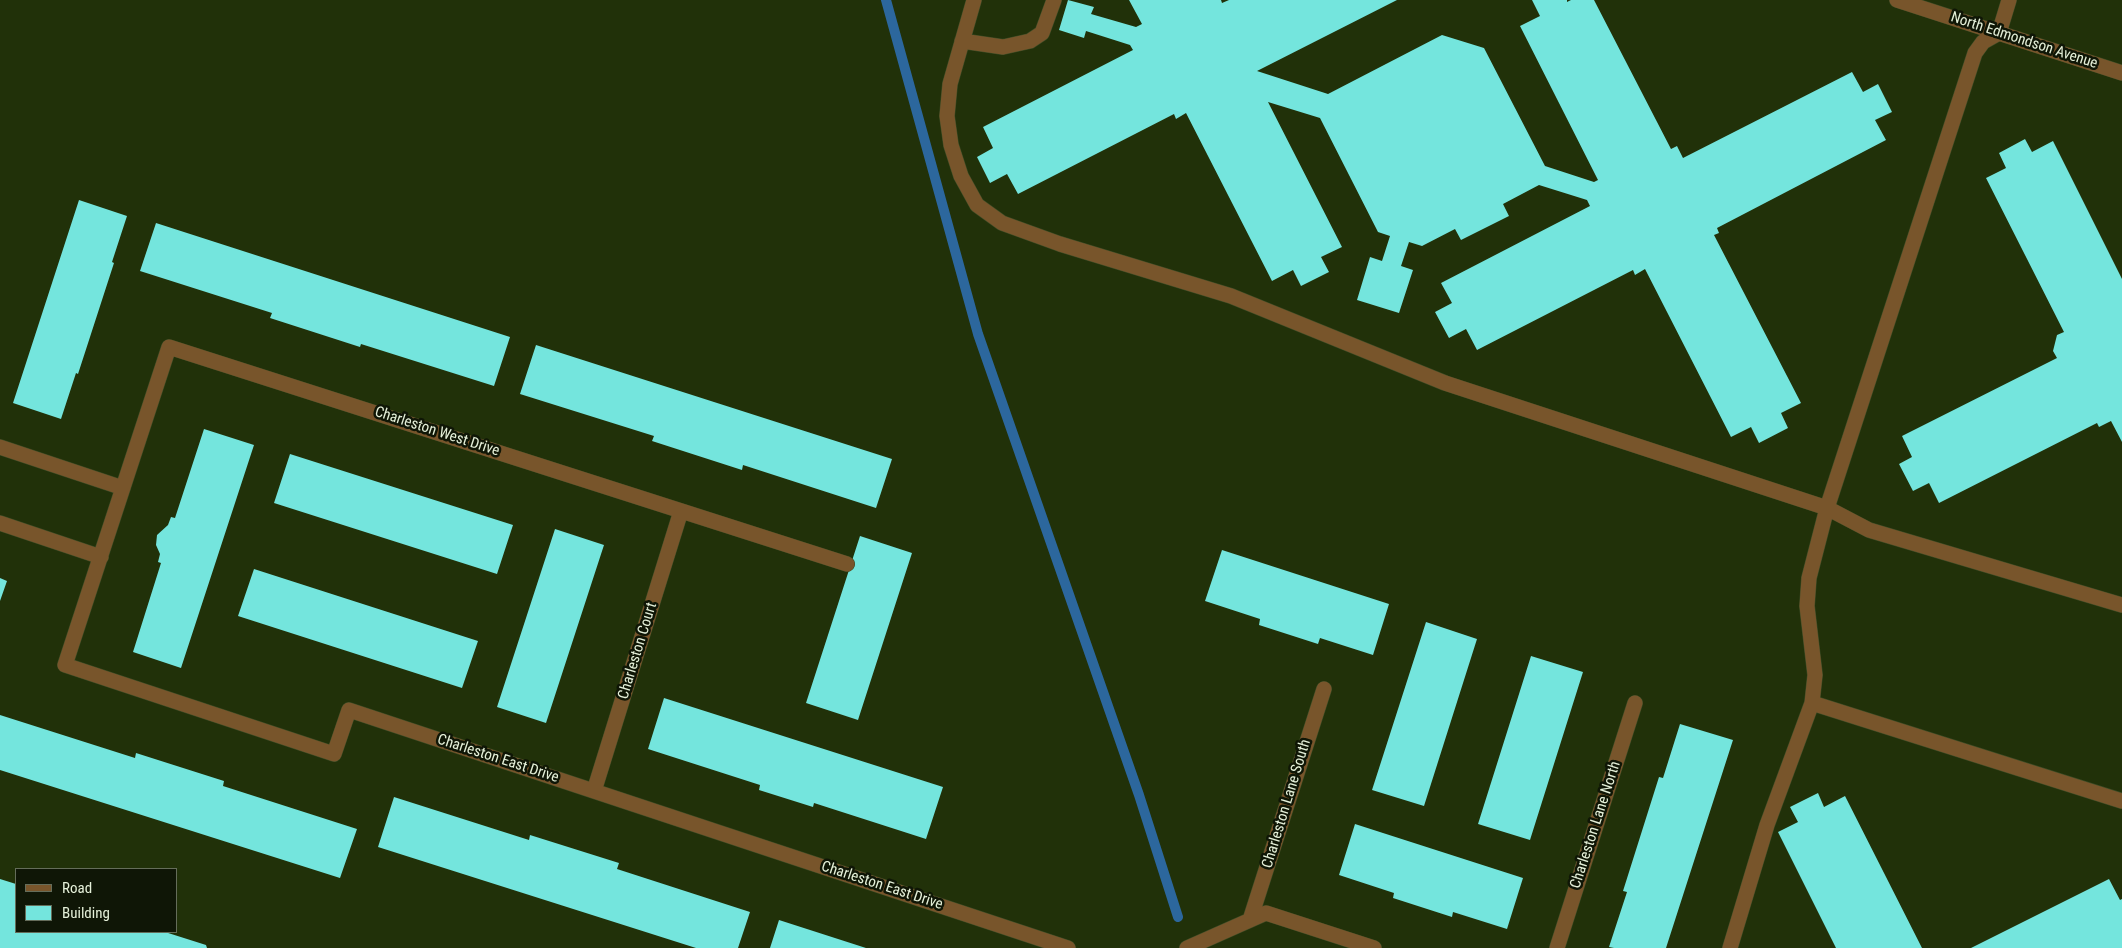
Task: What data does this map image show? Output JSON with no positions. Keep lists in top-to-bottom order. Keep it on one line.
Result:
{"streets":{"street":["North Edmondson Avenue","Charleston West Drive","Charleston Court","Charleston East Drive","Charleston Lane South","Charleston Lane North"]},"crossings":[["Charleston West Drive","Charleston Court"],["Charleston West Drive","Charleston East Drive"],["Charleston Court","Charleston East Drive"]],"legend":["Road","Building"]}
